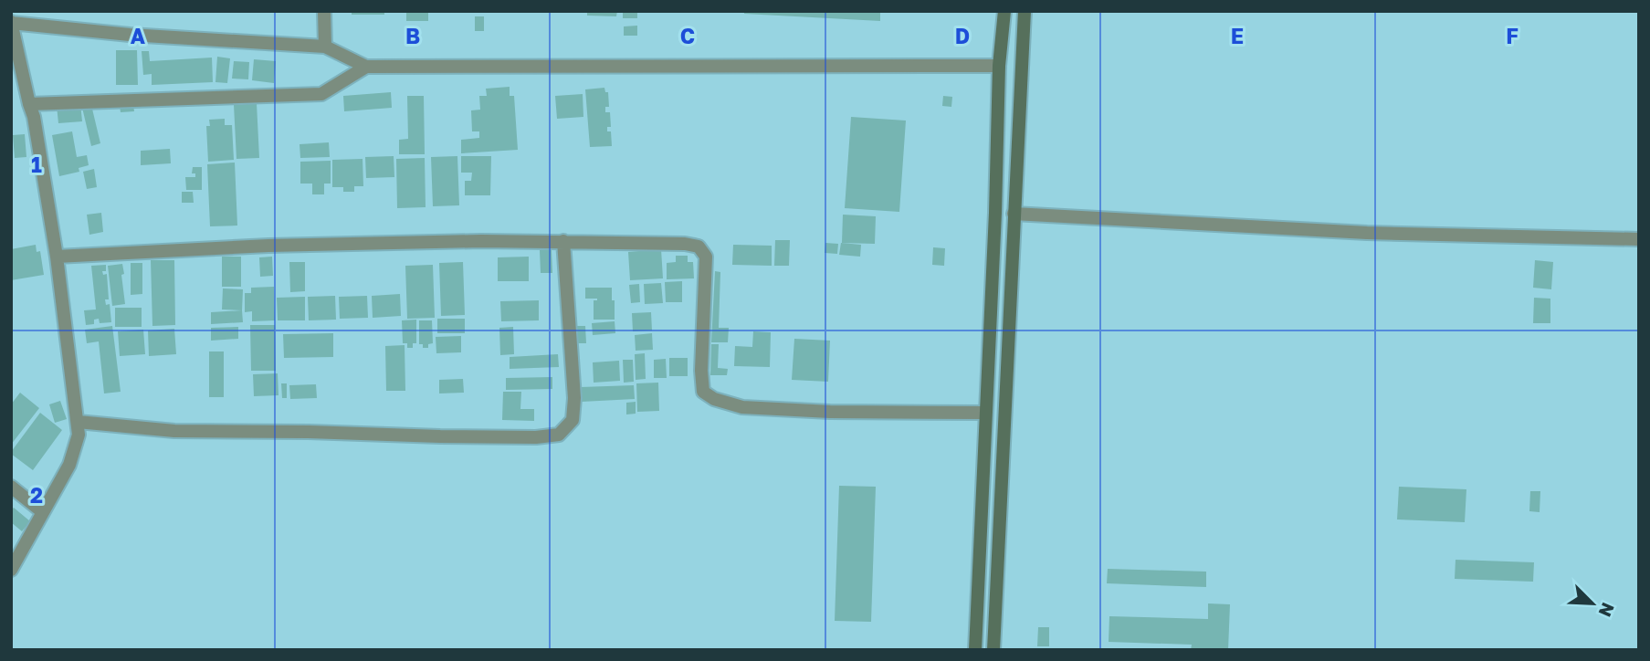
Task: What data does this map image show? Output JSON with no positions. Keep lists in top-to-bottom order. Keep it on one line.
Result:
{"north":"bottom right","grid":{"columns":["A","B","C","D","E","F"],"rows":["1","2"]}}
